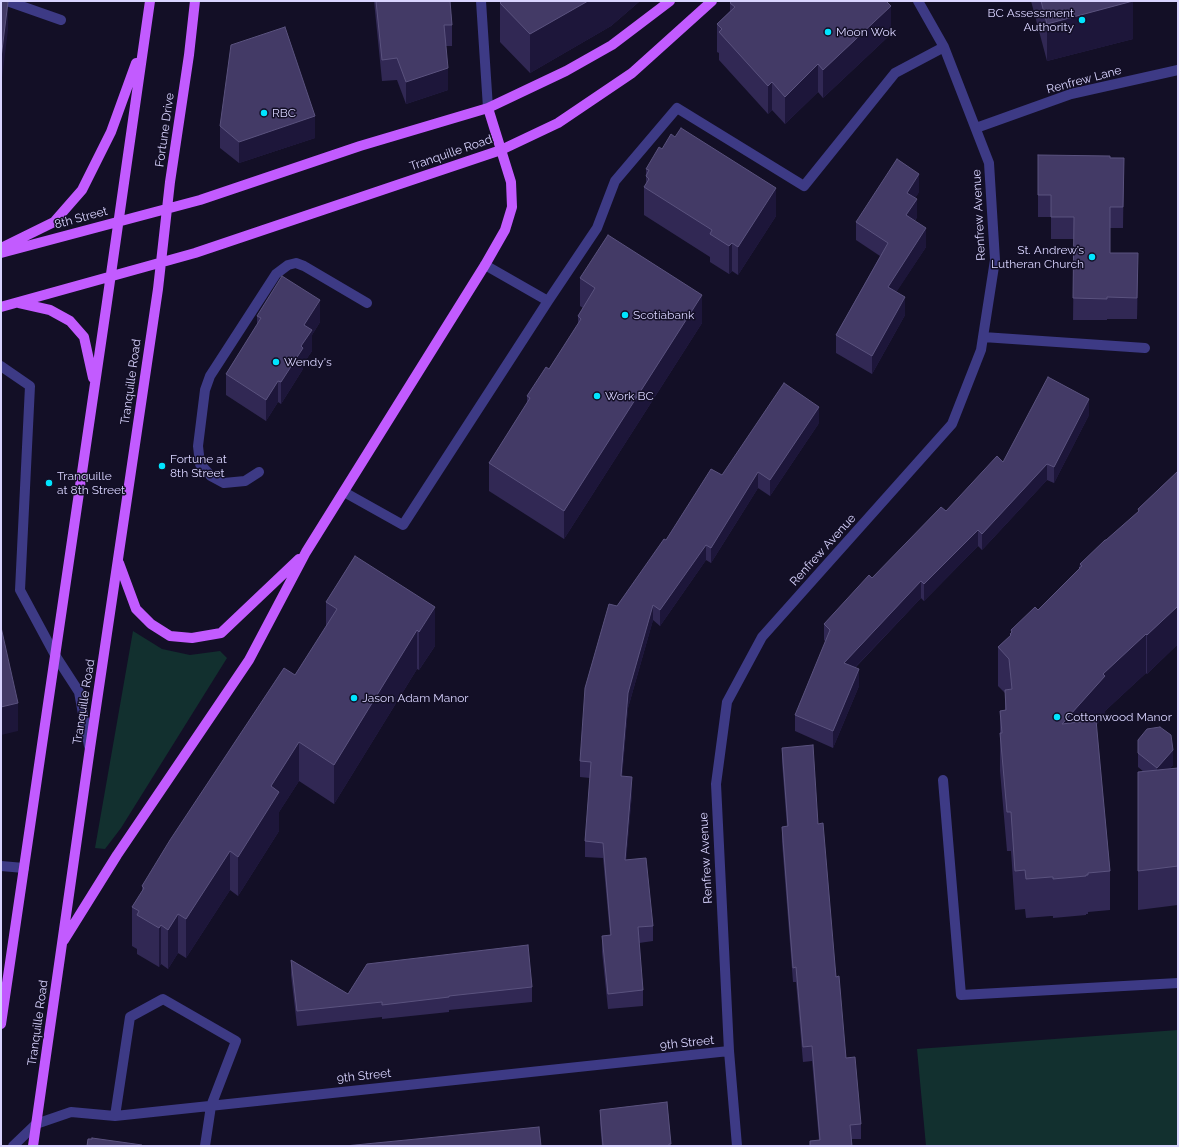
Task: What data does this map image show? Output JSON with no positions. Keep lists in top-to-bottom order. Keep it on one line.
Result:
{"streets":{"main road":["Fortune Drive","Tranquille Road","8th Street"],"street":["Renfrew Lane","Renfrew Avenue","9th Street"]},"crossings":[["Renfrew Lane","Renfrew Avenue"],["Fortune Drive","Tranquille Road"],["Fortune Drive","8th Street"],["Tranquille Road","9th Street"],["Renfrew Avenue","9th Street"]],"places":["BC Assessment Authority","Moon Wok","RBC","St. Andrew’s Lutheran Church","Scotiabank","Wendy's","Work BC","Fortune at 8th Street","Tranquille at 8th Street","Jason Adam Manor","Cottonwood Manor"]}
